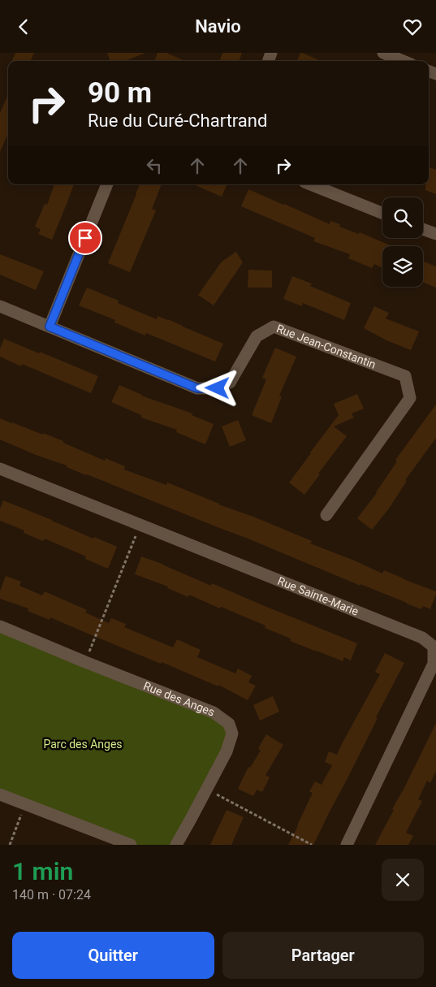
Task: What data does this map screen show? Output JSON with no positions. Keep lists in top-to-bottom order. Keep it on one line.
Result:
{"streets":{"street":["Rue Jean-Constantin","Rue Sainte-Marie","Rue des Anges"]},"parks":["Parc des Anges"],"page":{"header":"Navio","turn":["90 m","Rue du Curé-Chartrand"],"heading":["1 min","140 m · 07:24"],"buttons":["Quitter","Partager"]}}
